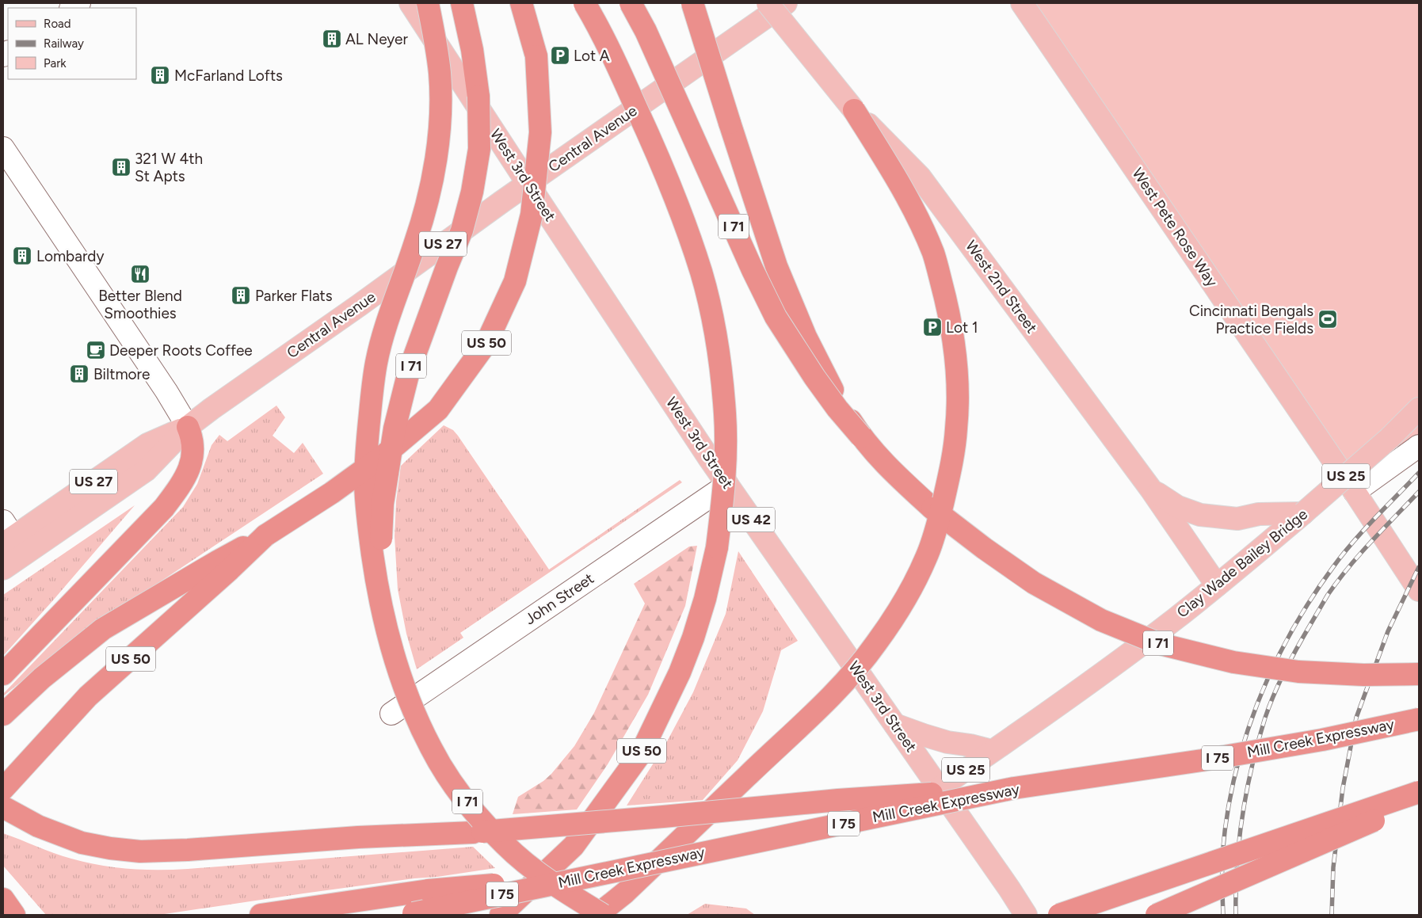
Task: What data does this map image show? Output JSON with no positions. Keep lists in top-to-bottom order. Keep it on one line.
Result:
{"streets":{"highway":["I 71","US 50","Mill Creek Expressway","I 75"],"main road":["Central Avenue","West 3rd Street","West Pete Rose Way","US 27","West 2nd Street","US 25","US 42","Clay Wade Bailey Bridge"],"street":["John Street"]},"crossings":[["Central Avenue","West 3rd Street"],["West 3rd Street","Clay Wade Bailey Bridge"],["West 3rd Street","John Street"],["West 2nd Street","Clay Wade Bailey Bridge"]],"places":{"building":["AL Neyer","McFarland Lofts","321 W 4th St Apts","Lombardy","Parker Flats","Biltmore"],"parking":["Lot A","Lot 1"],"restaurant":["Better Blend Smoothies"],"sports":["Cincinnati Bengals Practice Fields"],"cafe":["Deeper Roots Coffee"]},"legend":["Road","Railway","Park"]}
